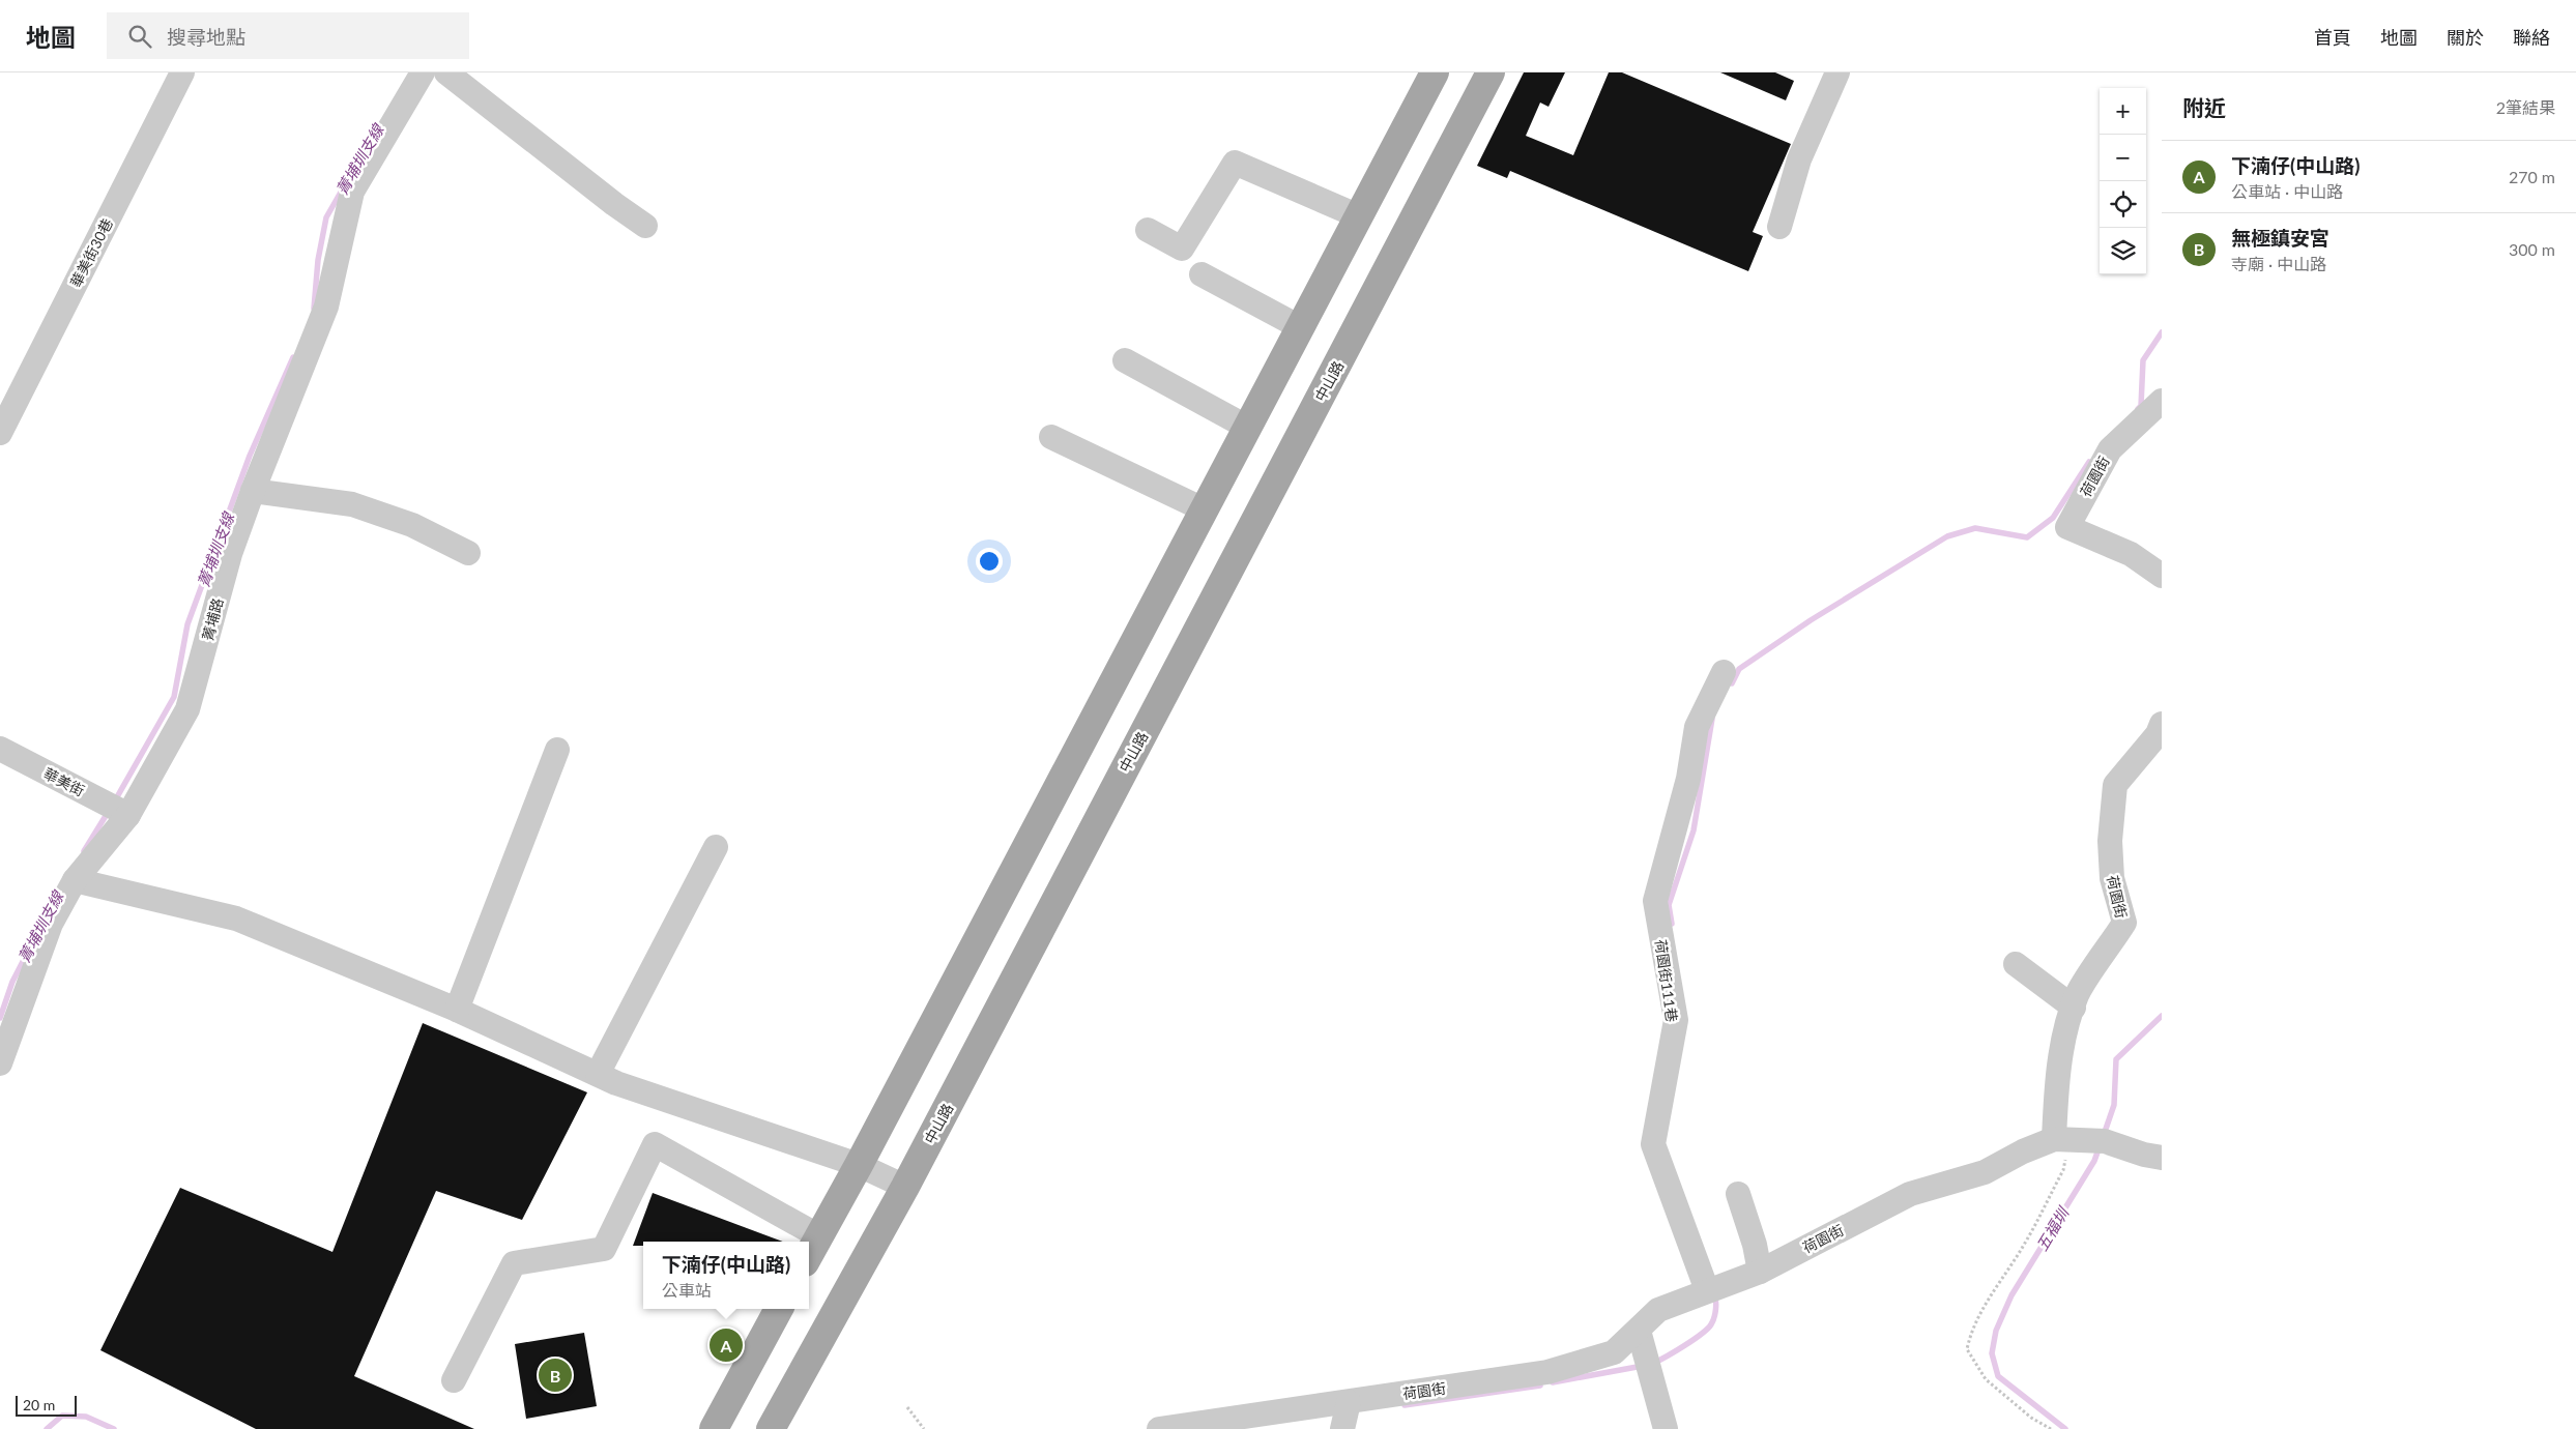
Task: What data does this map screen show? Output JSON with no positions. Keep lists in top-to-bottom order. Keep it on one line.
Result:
{"streets":{"main road":["中山路"],"street":["華美街30巷","荷園街","菁埔路","華美街","荷園街111巷"]},"crossings":[["荷園街","荷園街111巷"],["菁埔路","華美街"]],"water":["菁埔圳支線","五福圳"],"scale_bar":"20 m","page":{"header":"地圖","search":"搜尋地點","nav":["首頁","地圖","關於","聯絡"],"heading":["附近","2筆結果"],"map_buttons":["+","−"],"list":[{"mark":"A","name":"下湳仔(中山路)","note":"公車站 · 中山路","value":"270 m"},{"mark":"B","name":"無極鎮安宮","note":"寺廟 · 中山路","value":"300 m"}],"popup":["下湳仔(中山路)","公車站"],"pins":["A","B"],"scale":"20 m"}}
